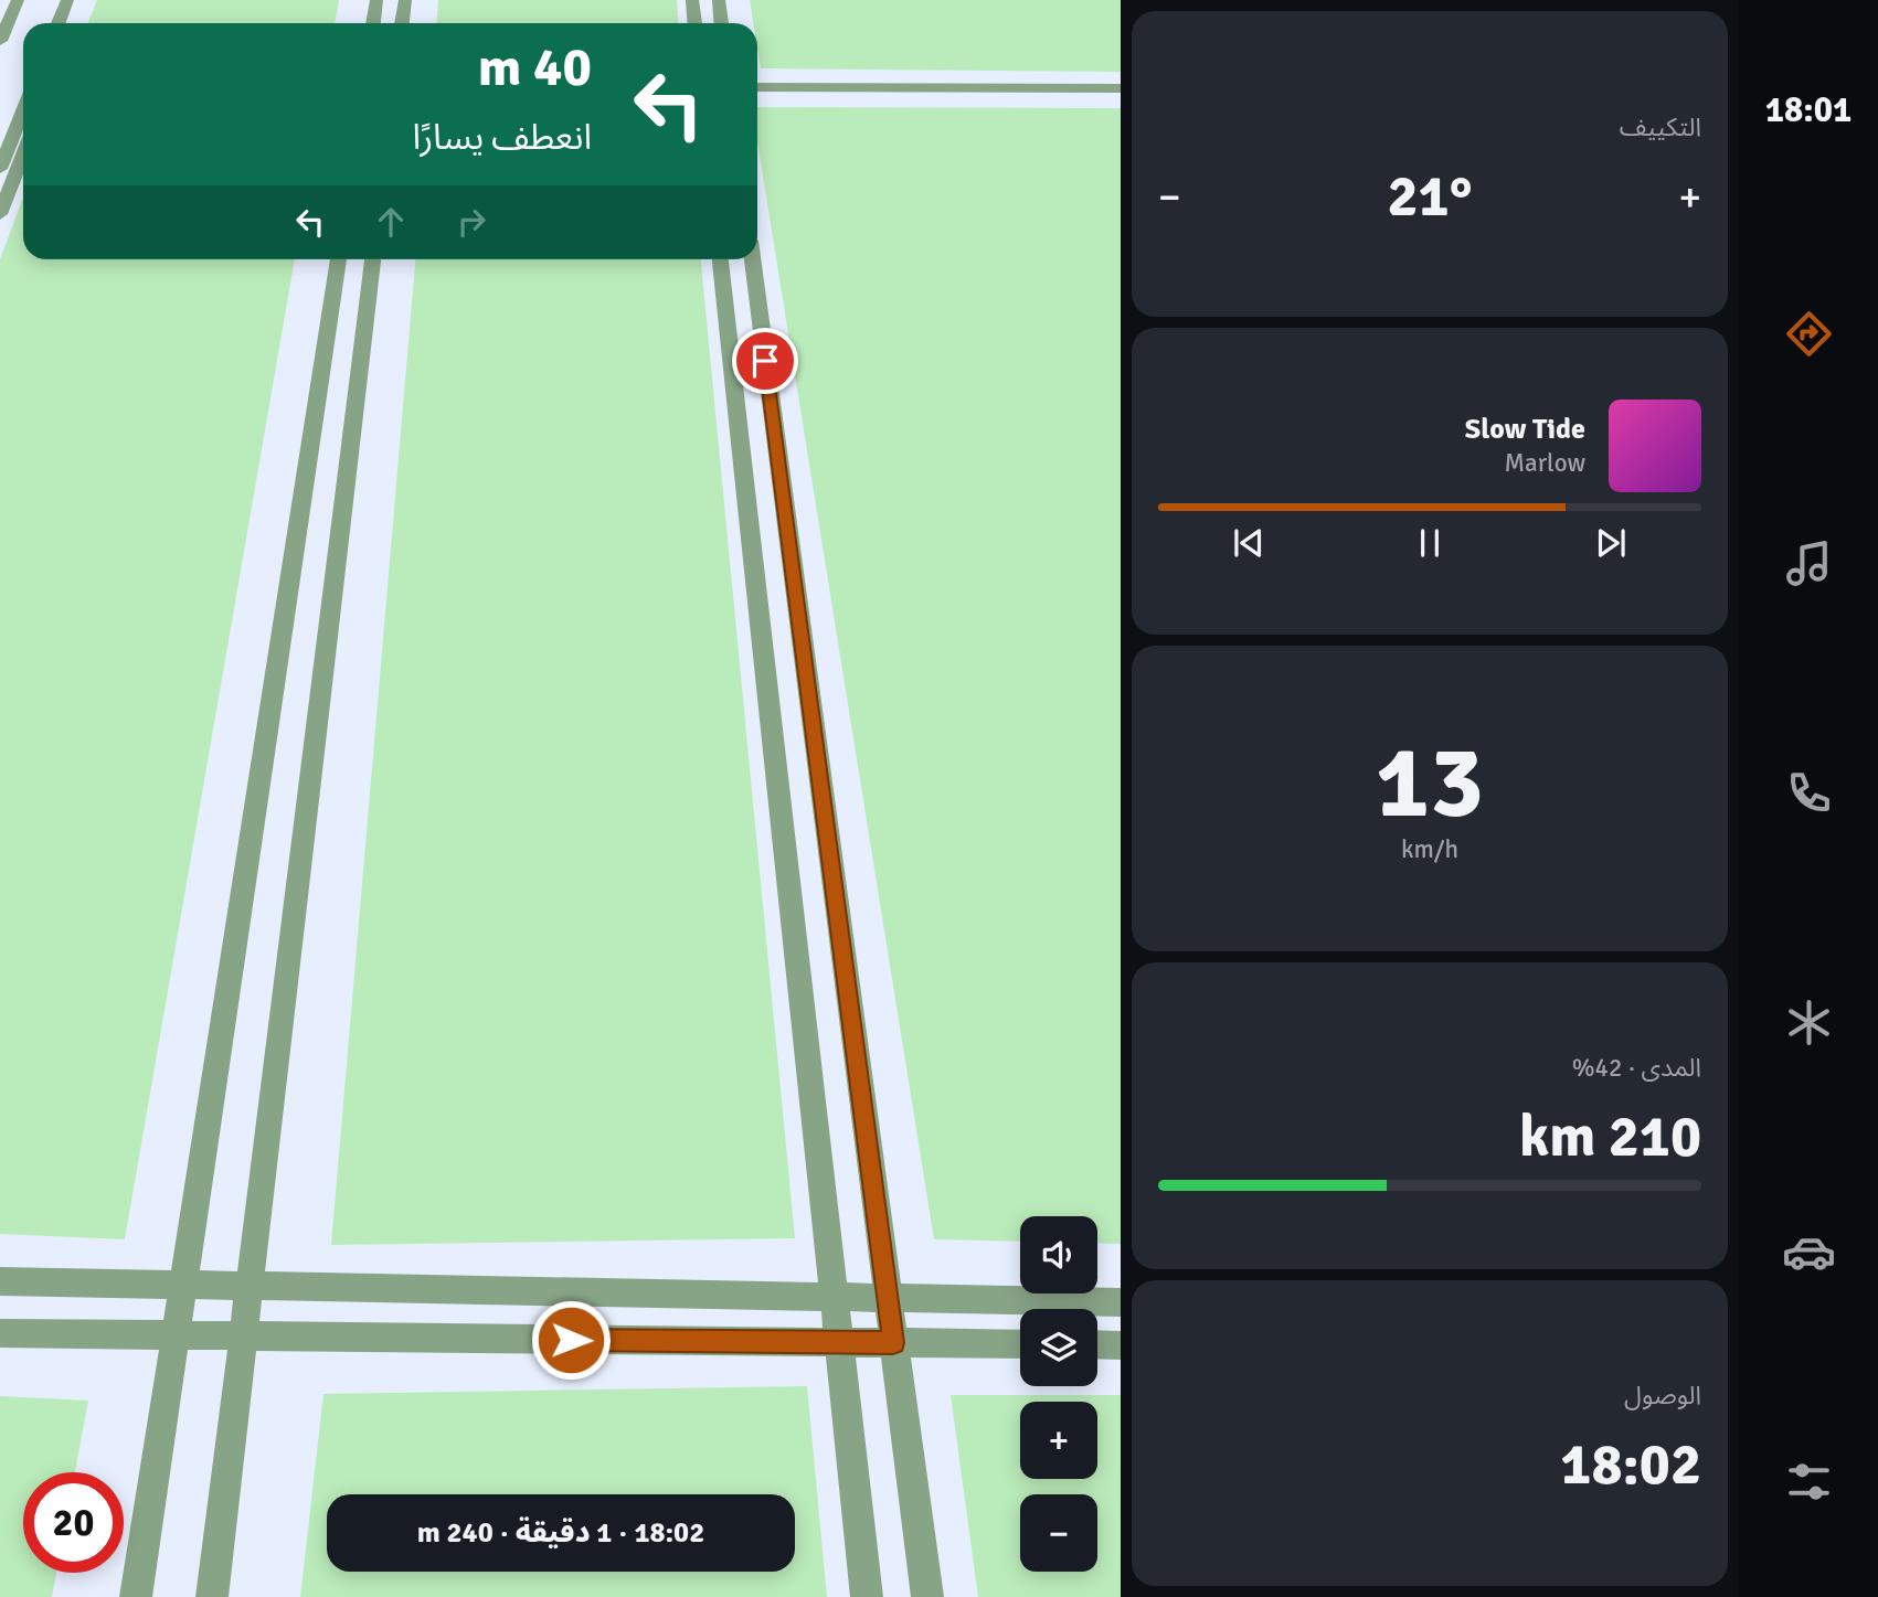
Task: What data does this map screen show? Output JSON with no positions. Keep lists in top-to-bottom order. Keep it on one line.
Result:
{"page":{"tabs":"18:01","tile":["التكييف",["13","km/h"],["المدى · 42%","210 km"],["الوصول","18:02"]],"turn":["40 m","انعطف يسارًا"],"heat":["−","21°","+"],"song":["Slow Tide","Marlow"],"map_buttons":["+","−"],"limit":"20","trip":"18:02 · 1 دقيقة · 240 m"}}
